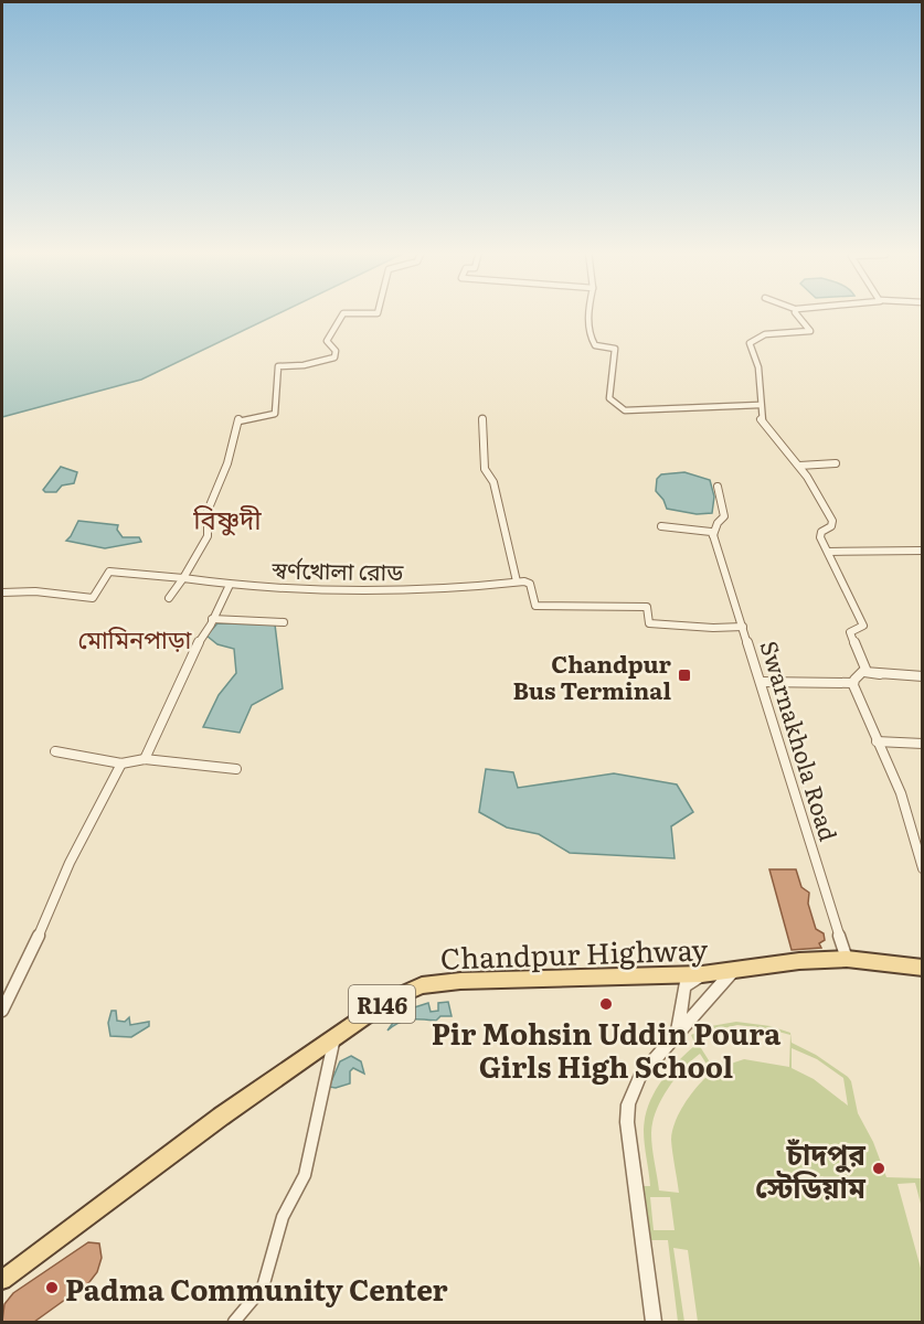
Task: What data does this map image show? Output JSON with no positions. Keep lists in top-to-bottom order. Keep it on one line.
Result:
{"streets":{"main road":["Chandpur Highway","R146"],"street":["স্বর্ণখোলা রোড","Swarnakhola Road"]},"crossings":[["Swarnakhola Road","Chandpur Highway"]],"districts":["বিষ্ণুদী","মোমিনপাড়া"],"places":{"transit":["Chandpur Bus Terminal"],"other":["Pir Mohsin Uddin Poura Girls High School","চাঁদপুর স্টেডিয়াম","Padma Community Center"]}}
